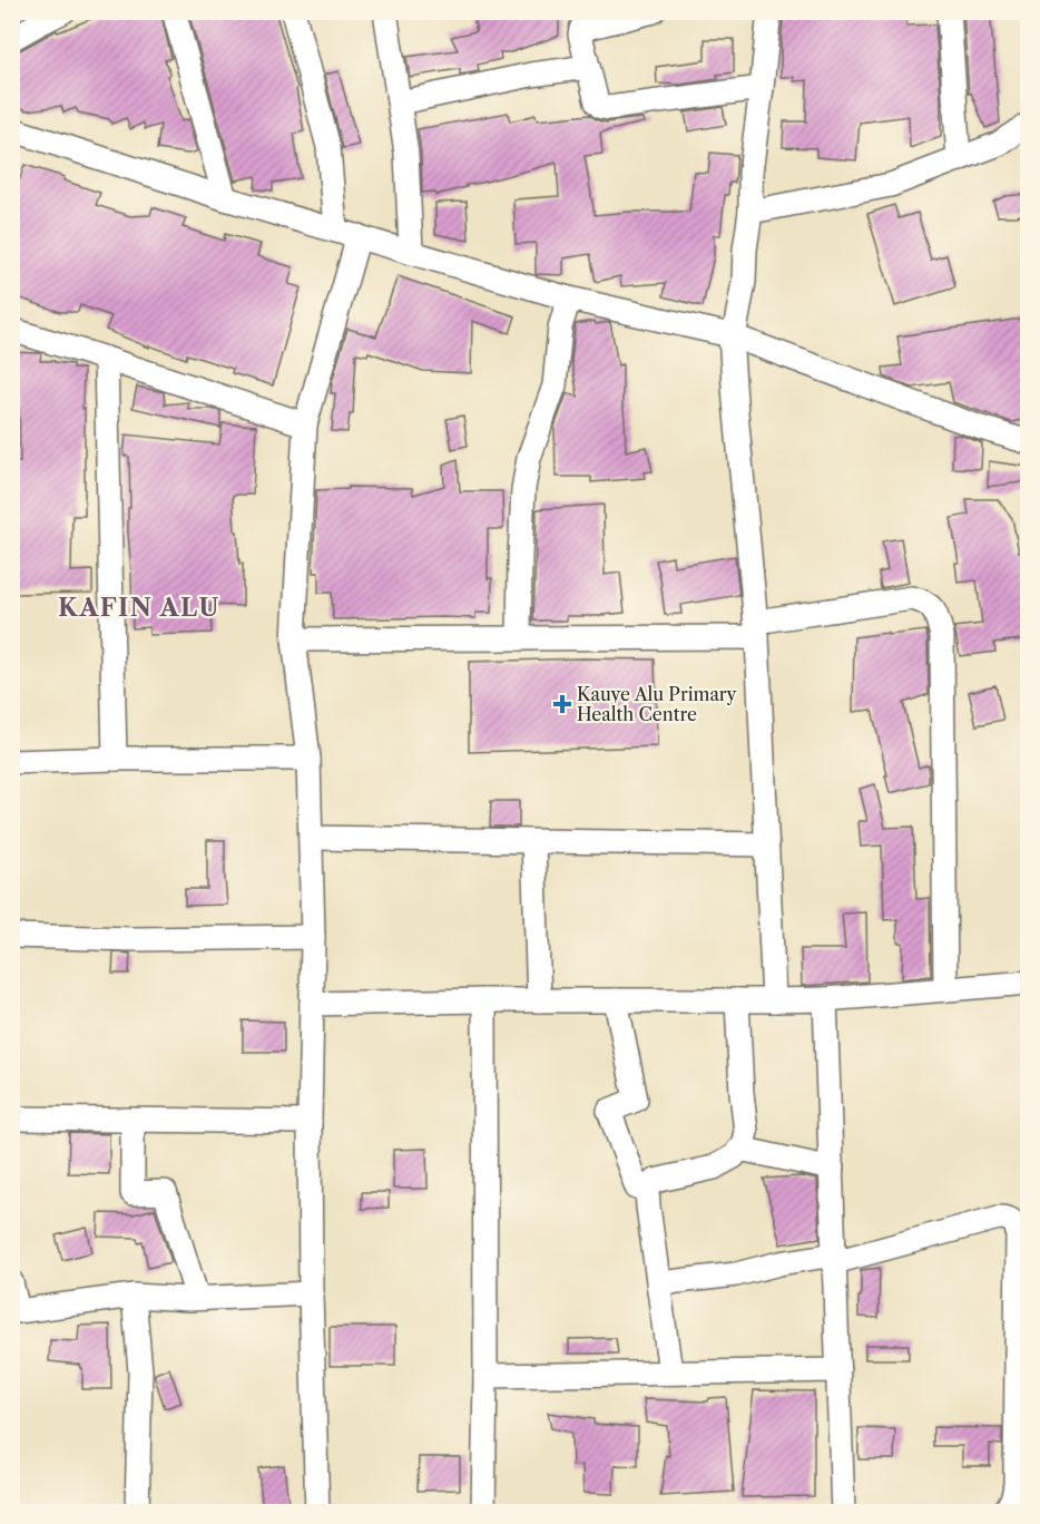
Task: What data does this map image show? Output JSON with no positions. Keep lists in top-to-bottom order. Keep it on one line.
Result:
{"districts":["KAFIN ALU"],"places":{"health":["Kauye Alu Primary Health Centre"]}}
